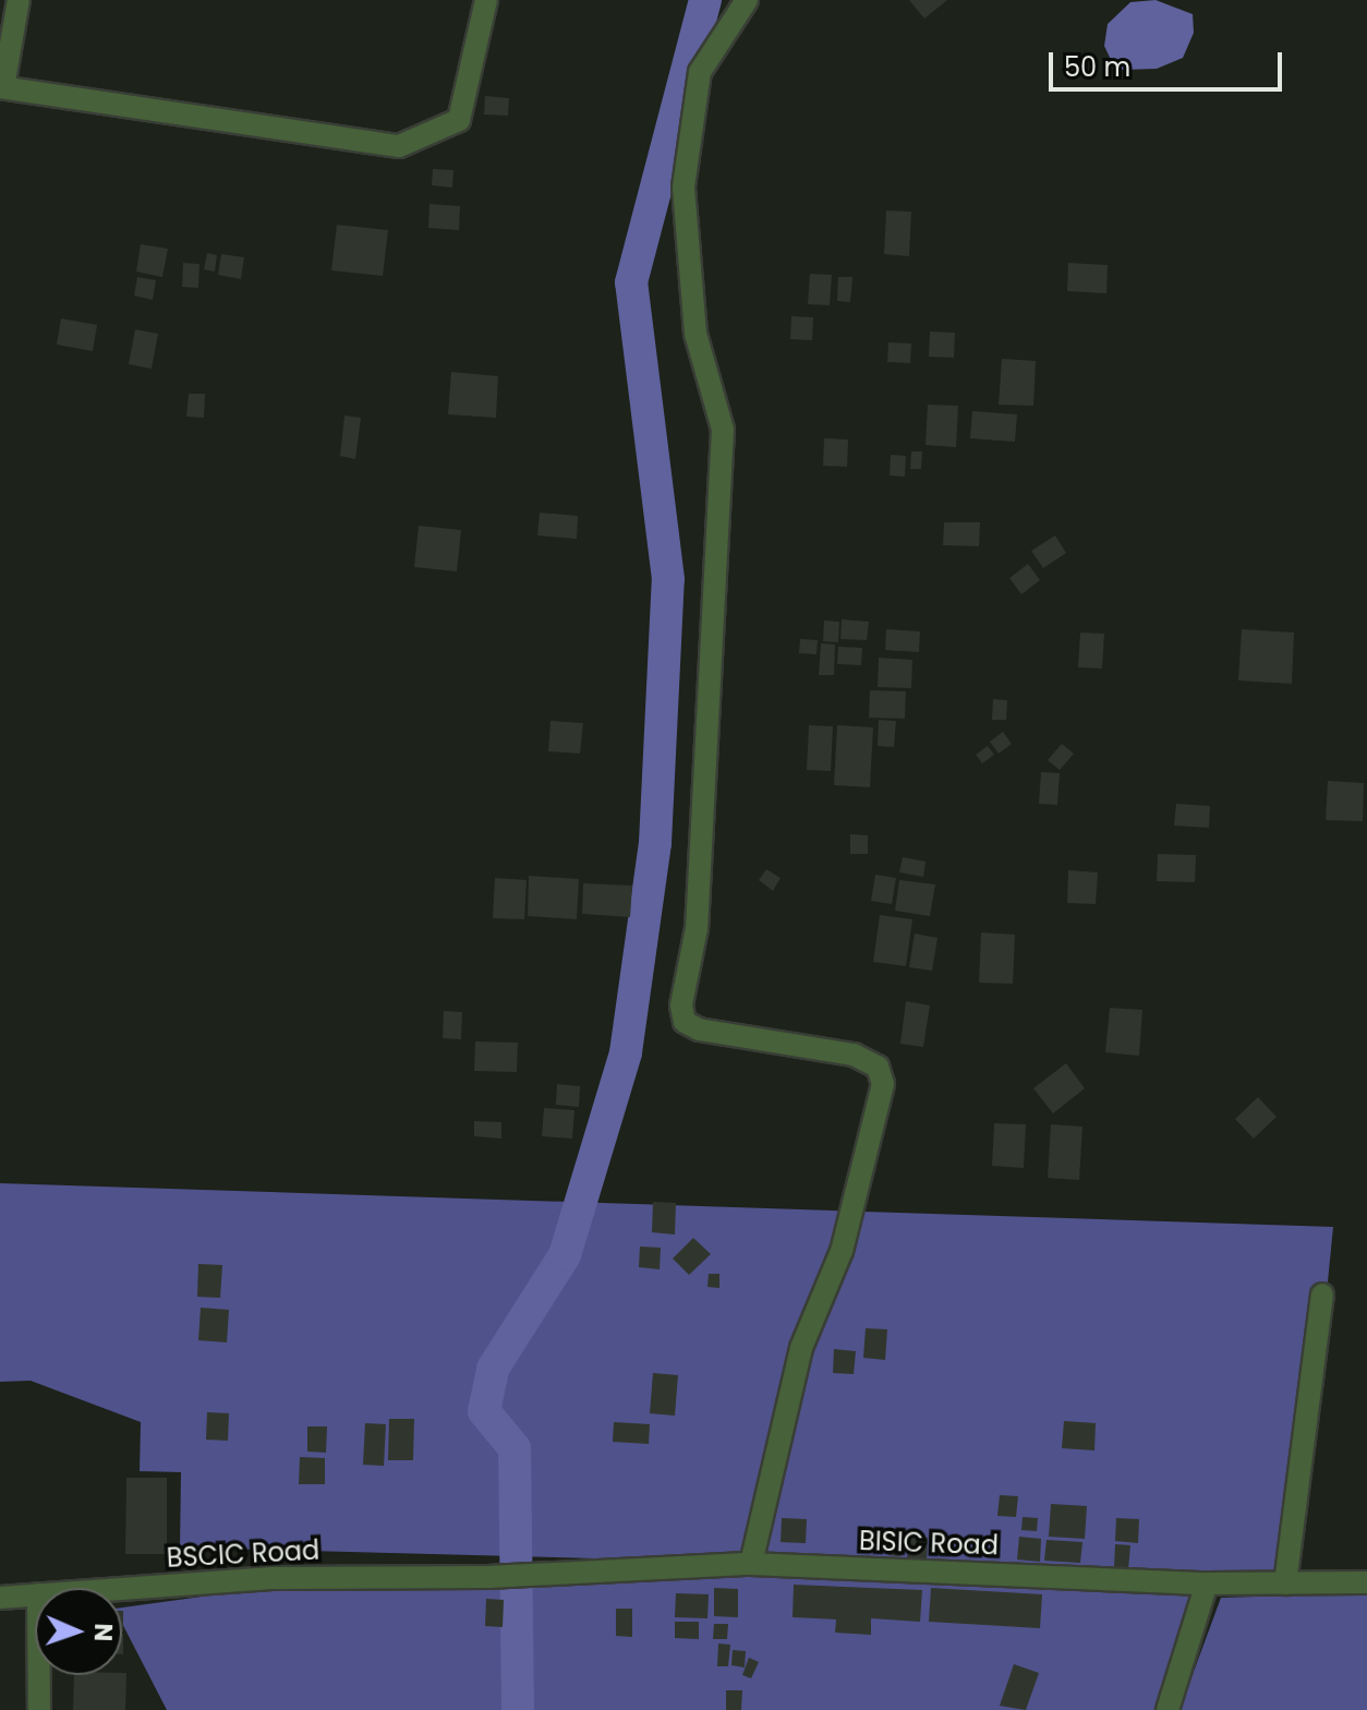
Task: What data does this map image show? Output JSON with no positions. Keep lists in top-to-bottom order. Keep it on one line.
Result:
{"streets":{"street":["BISIC Road","BSCIC Road"]},"crossings":[["BISIC Road","BSCIC Road"]],"scale_bar":"50 m","north":"right"}
